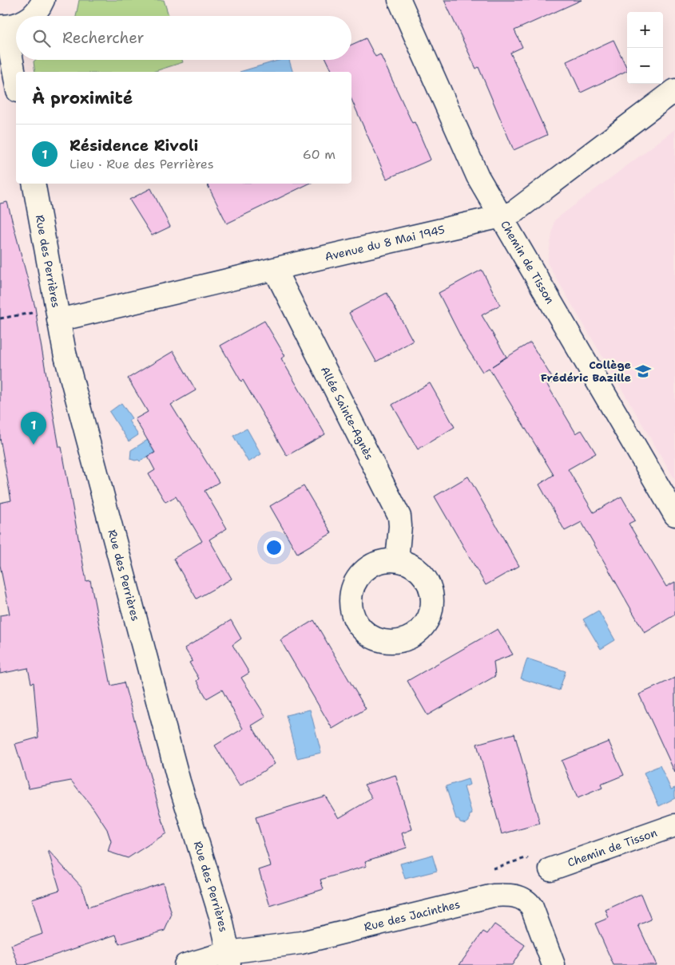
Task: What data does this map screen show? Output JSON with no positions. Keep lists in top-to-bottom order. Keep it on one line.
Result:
{"streets":{"street":["Avenue du 8 Mai 1945","Rue des Perrières","Chemin de Tisson","Allée Sainte-Agnès","Rue des Jacinthes"]},"crossings":[["Avenue du 8 Mai 1945","Rue des Perrières"],["Avenue du 8 Mai 1945","Chemin de Tisson"],["Avenue du 8 Mai 1945","Allée Sainte-Agnès"],["Rue des Perrières","Rue des Jacinthes"]],"places":{"school or university":["Collège Frédéric Bazille"]},"page":{"map_buttons":["+","−"],"search":"Rechercher","heading":"À proximité","list":[{"mark":"1","name":"Résidence Rivoli","note":"Lieu · Rue des Perrières","value":"60 m"}],"pins":"1"}}
